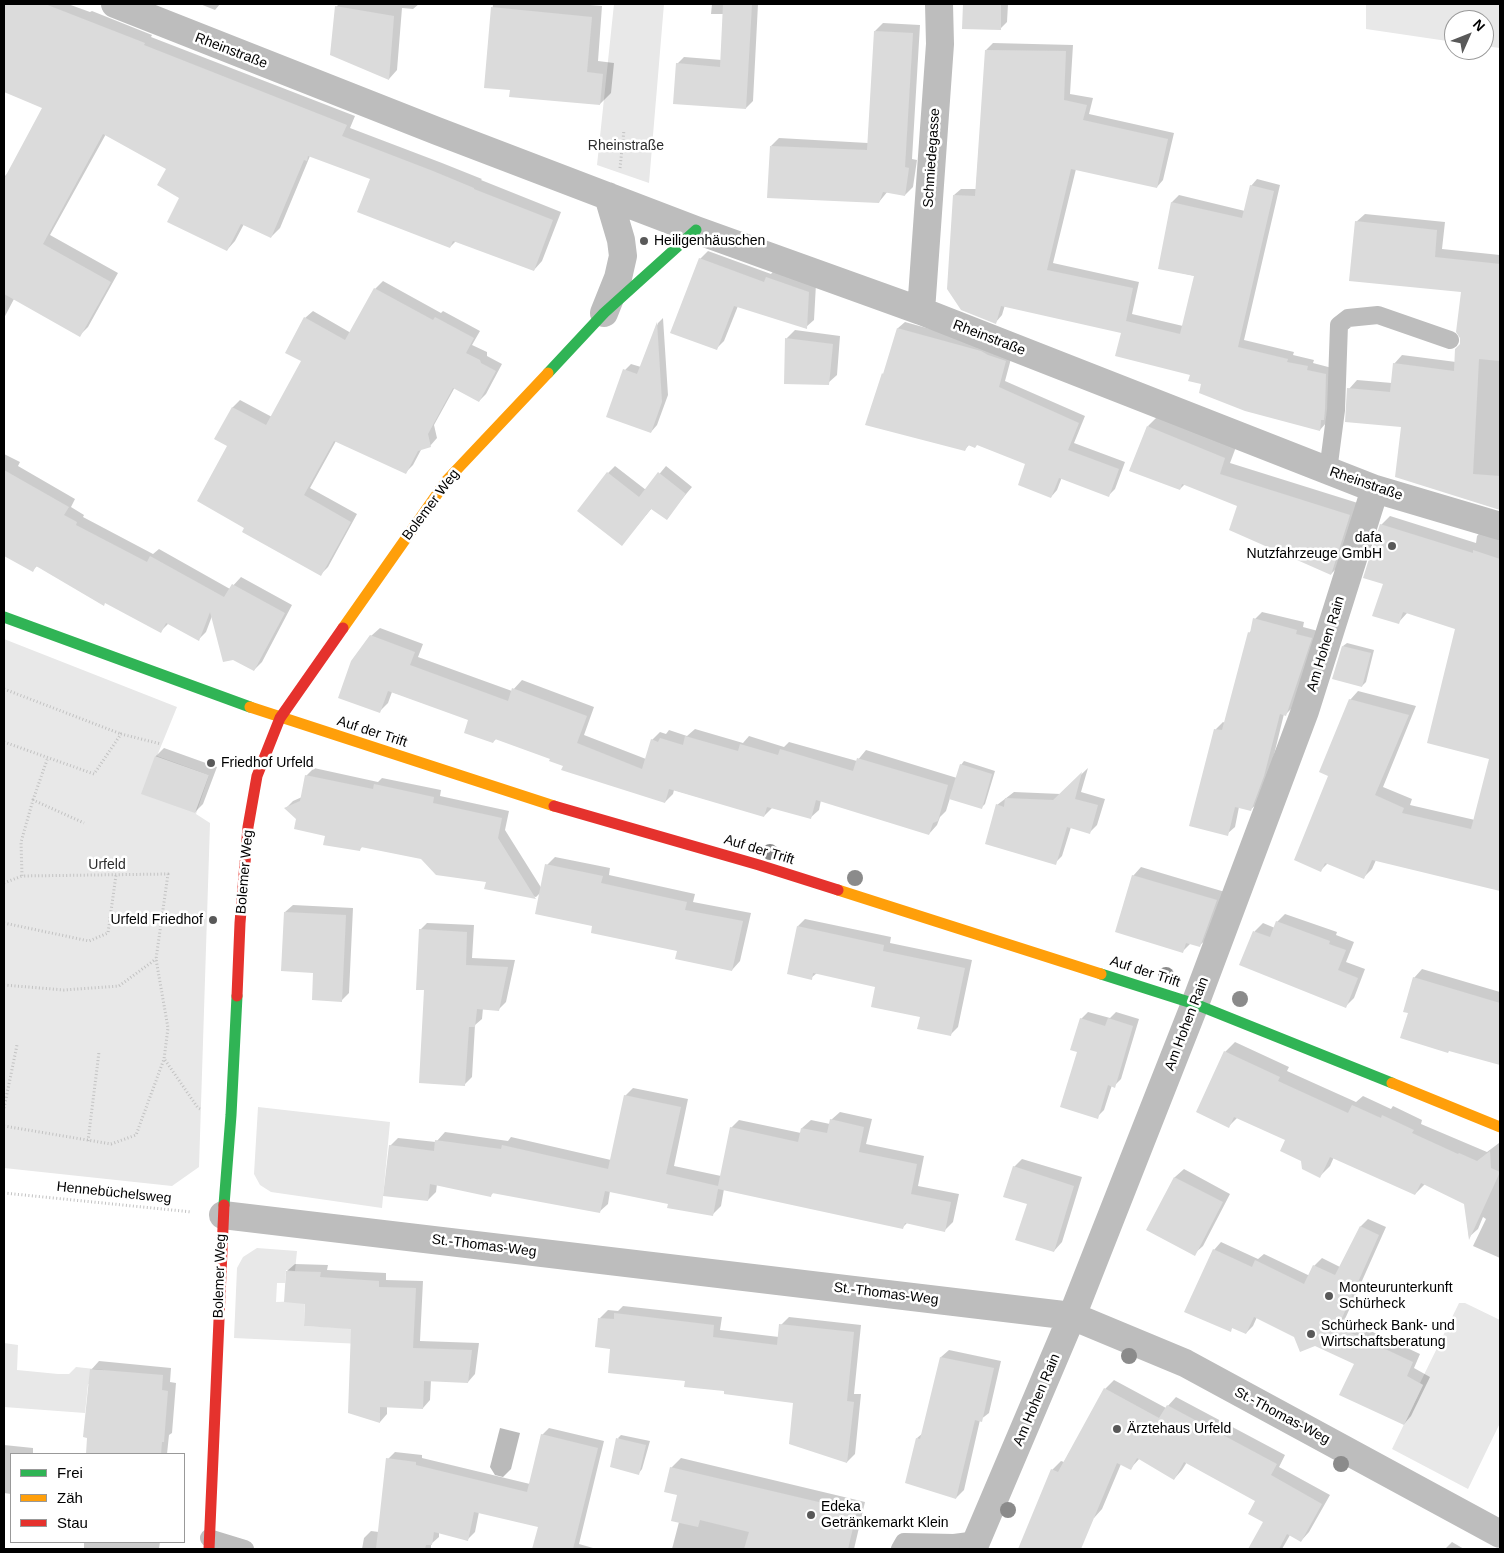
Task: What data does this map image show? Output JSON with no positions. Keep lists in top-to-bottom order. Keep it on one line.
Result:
{"streets":{"street":["Rheinstraße","Schmiedegasse","Bolemer Weg","Am Hohen Rain","Auf der Trift","St.-Thomas-Weg"],"path":["Hennebüchelsweg"]},"crossings":[["Rheinstraße","Schmiedegasse"],["Rheinstraße","Bolemer Weg"],["Rheinstraße","Am Hohen Rain"],["Bolemer Weg","Auf der Trift"],["Bolemer Weg","Hennebüchelsweg"],["Bolemer Weg","St.-Thomas-Weg"],["Am Hohen Rain","Auf der Trift"],["Am Hohen Rain","St.-Thomas-Weg"],["Hennebüchelsweg","St.-Thomas-Weg"]],"parks":["Rheinstraße","Urfeld"],"places":["Heiligenhäuschen","dafa Nutzfahrzeuge GmbH","Friedhof Urfeld","Urfeld Friedhof","Monteurunterkunft Schürheck","Schürheck Bank- und Wirtschaftsberatung","Ärztehaus Urfeld","Edeka Getränkemarkt Klein"],"legend":["Frei","Zäh","Stau"],"north":"top right"}
